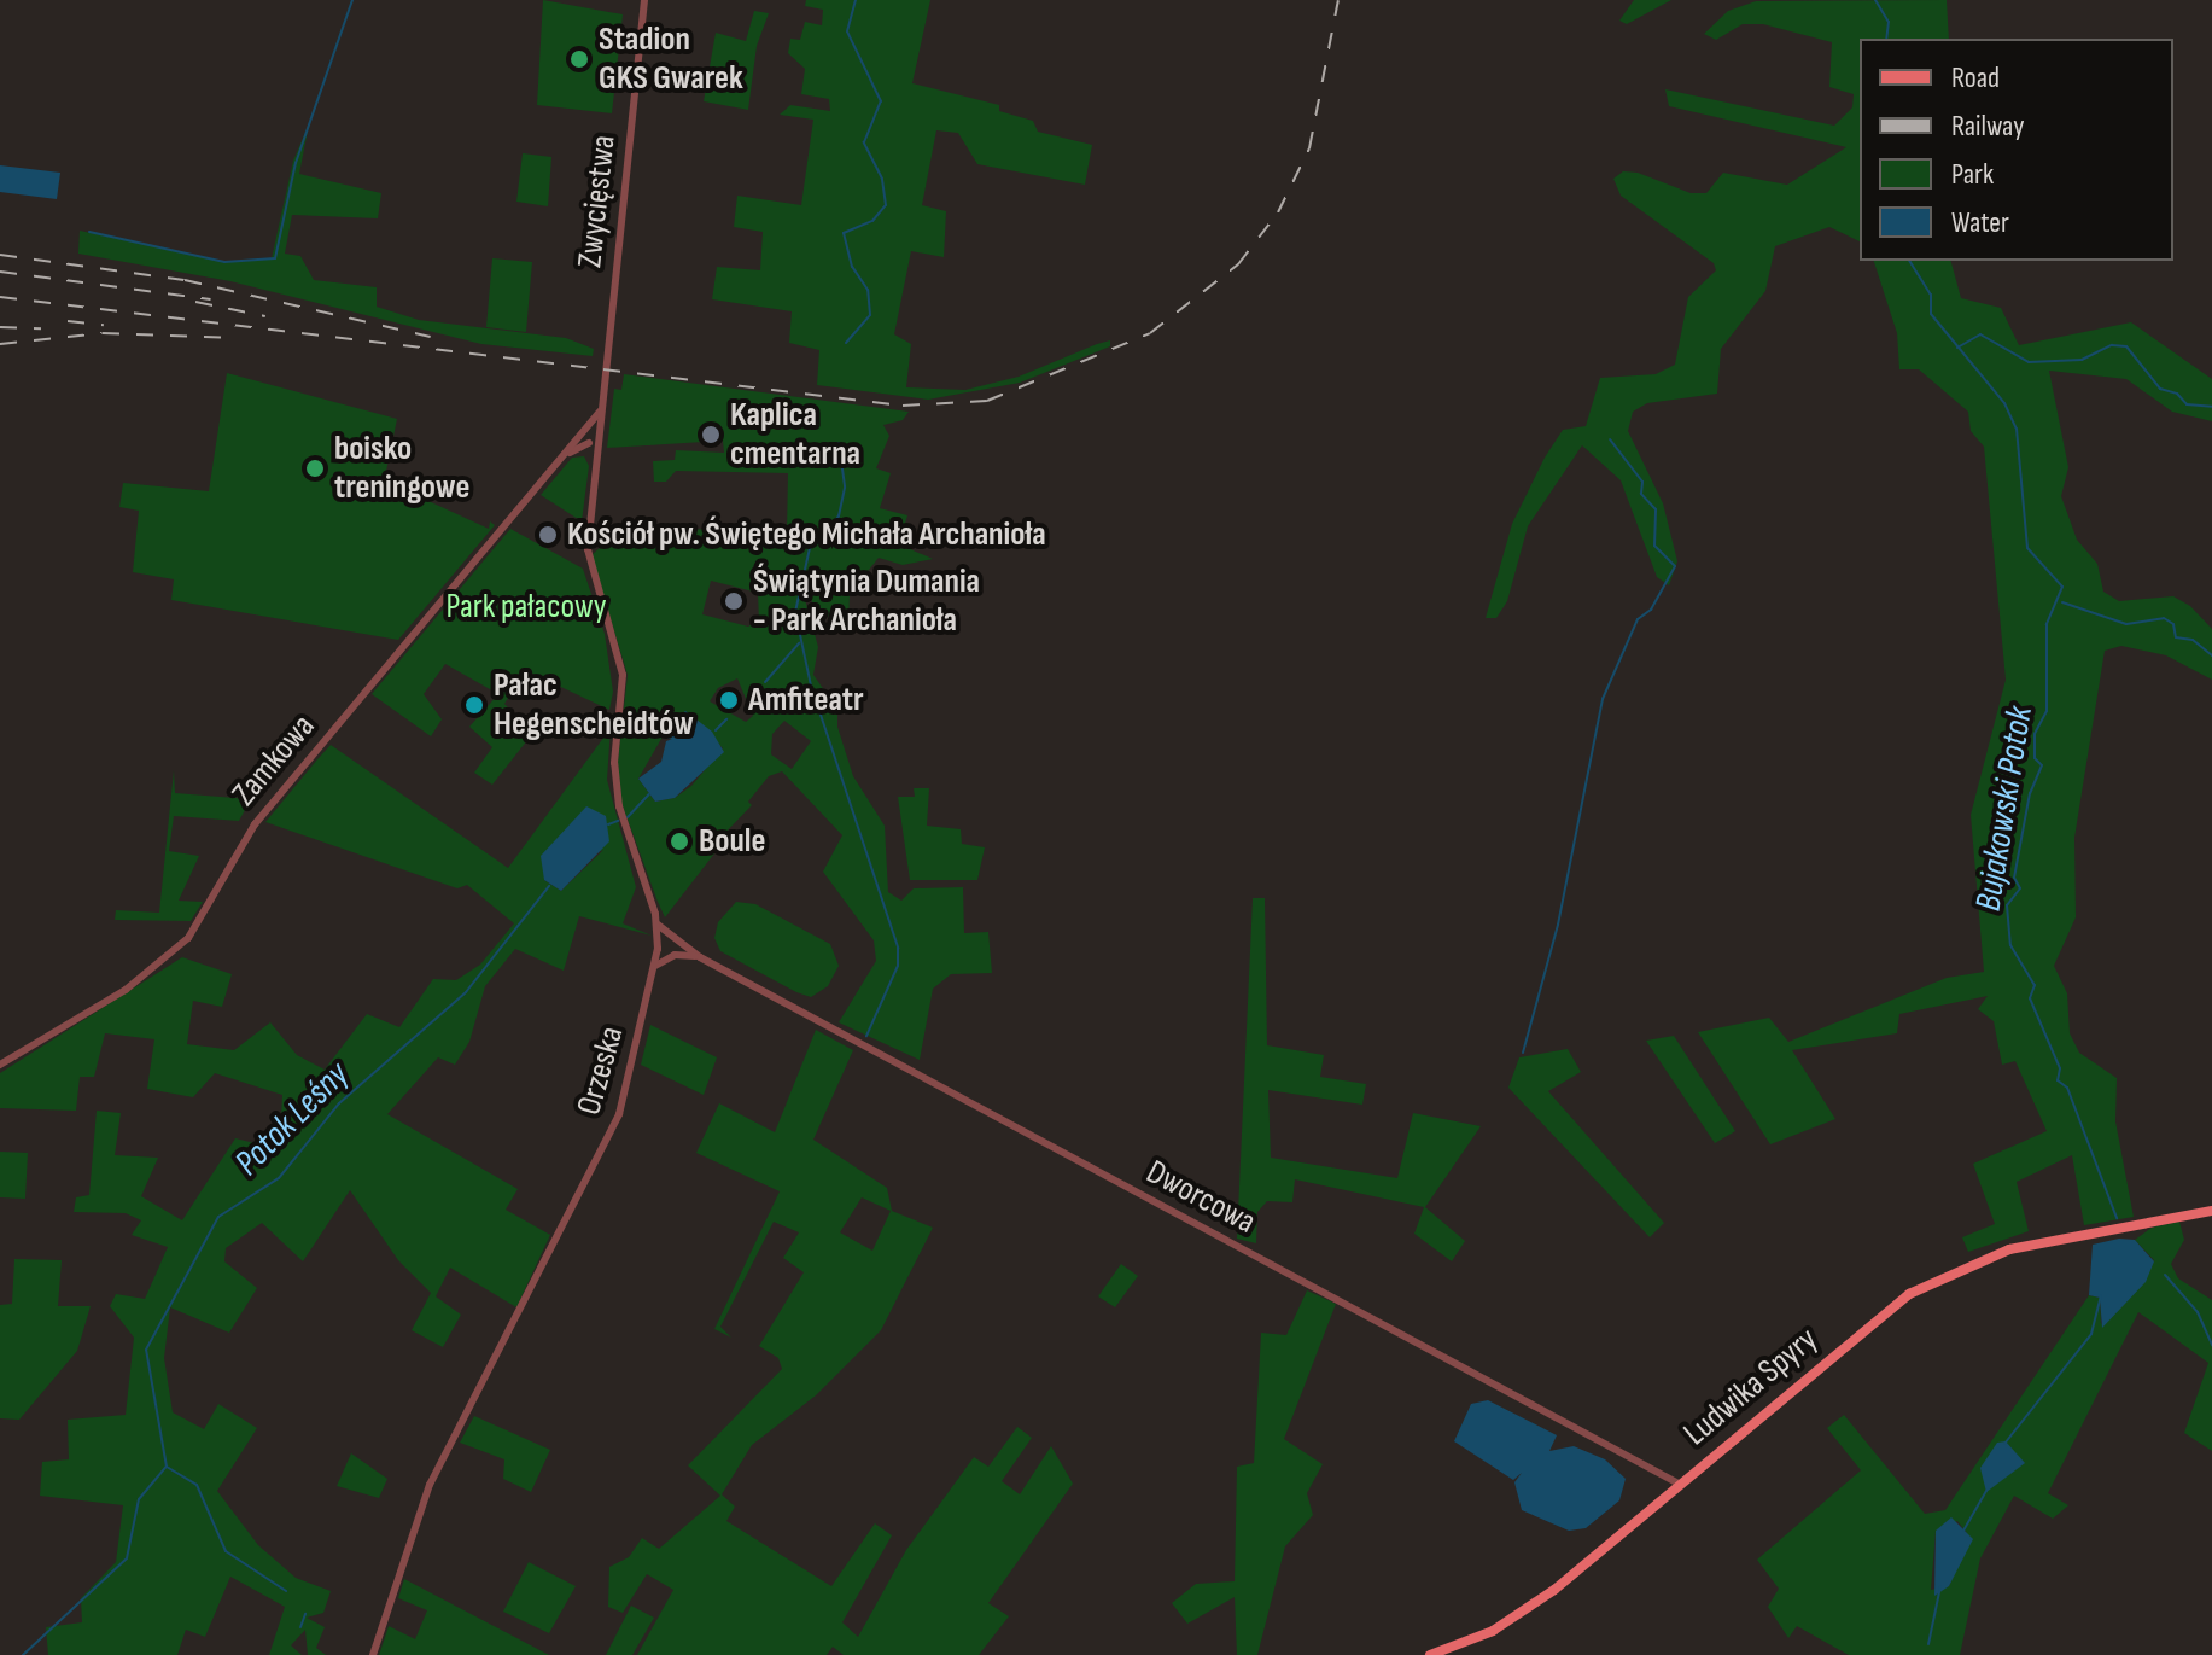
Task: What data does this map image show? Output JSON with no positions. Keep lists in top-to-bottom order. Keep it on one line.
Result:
{"streets":{"main road":["Ludwika Spyry"],"street":["Zwycięstwa","Zamkowa","Orzeska","Dworcowa"]},"crossings":[["Zwycięstwa","Zamkowa"],["Zwycięstwa","Orzeska"],["Zamkowa","Orzeska"],["Orzeska","Dworcowa"],["Dworcowa","Ludwika Spyry"]],"water":["Bujakowski Potok","Potok Leśny"],"parks":["Park pałacowy"],"places":["Stadion GKS Gwarek","Kaplica cmentarna","boisko treningowe","Kościół pw. Świętego Michała Archanioła","Świątynia Dumania - Park Archanioła","Amfiteatr","Pałac Hegenscheidtów","Boule"],"legend":["Road","Railway","Park","Water"]}
